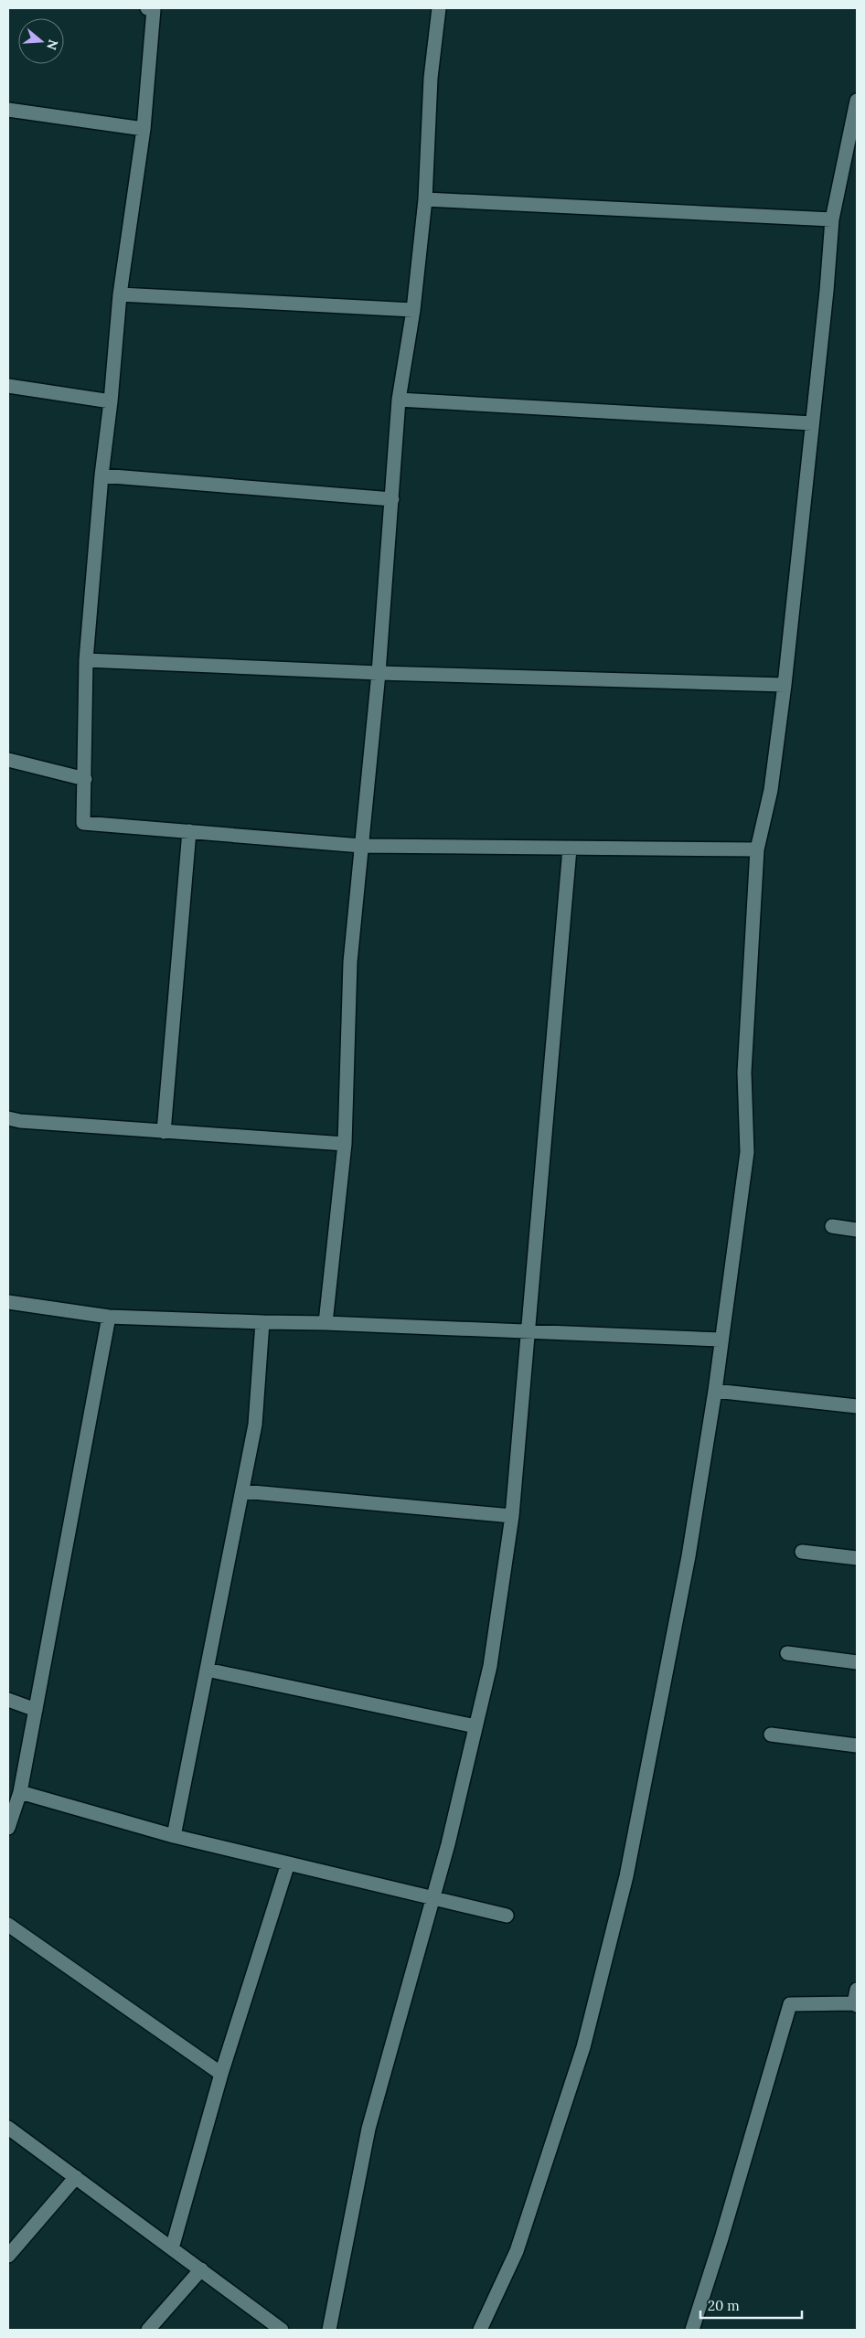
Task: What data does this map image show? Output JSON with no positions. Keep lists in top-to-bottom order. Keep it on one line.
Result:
{"scale_bar":"20 m","north":"right"}
